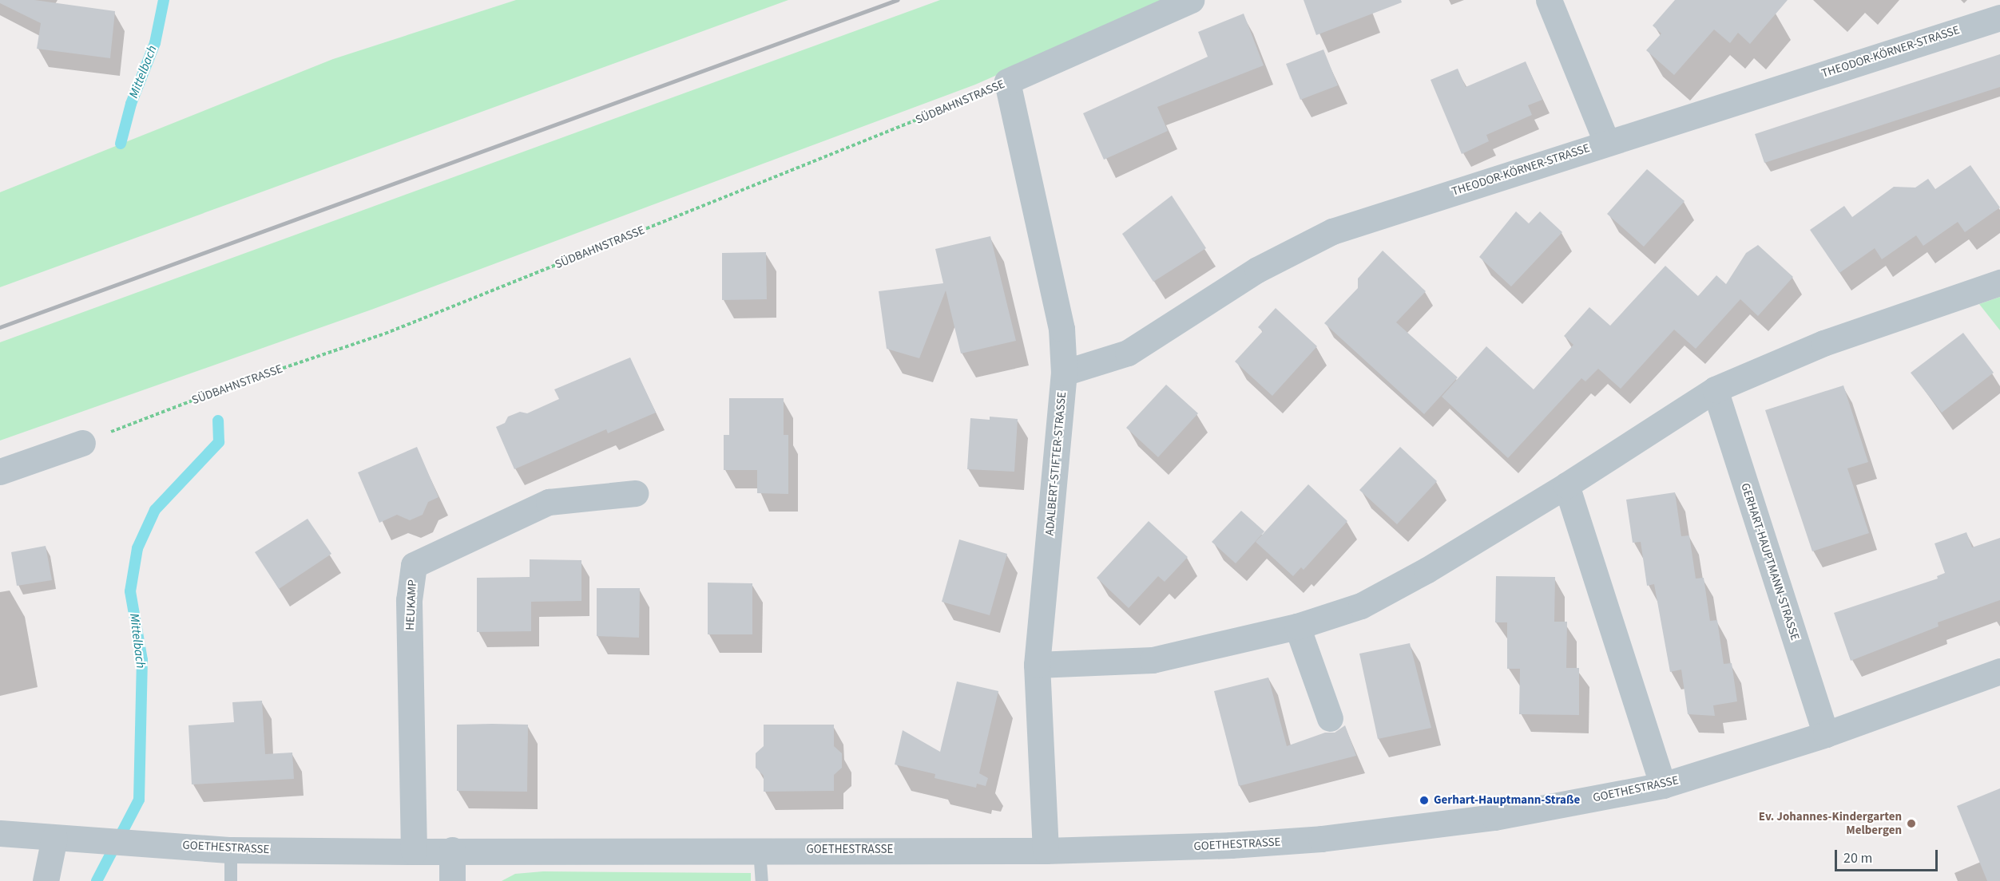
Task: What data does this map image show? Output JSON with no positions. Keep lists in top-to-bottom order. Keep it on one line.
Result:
{"streets":{"street":["THEODOR-KÖRNER-STRASSE","SÜDBAHNSTRASSE","ADALBERT-STIFTER-STRASSE","GERHART-HAUPTMANN-STRASSE","HEUKAMP","GOETHESTRASSE"]},"crossings":[["THEODOR-KÖRNER-STRASSE","ADALBERT-STIFTER-STRASSE"],["SÜDBAHNSTRASSE","ADALBERT-STIFTER-STRASSE"],["ADALBERT-STIFTER-STRASSE","GOETHESTRASSE"],["GERHART-HAUPTMANN-STRASSE","GOETHESTRASSE"],["HEUKAMP","GOETHESTRASSE"]],"water":["Mittelbach"],"places":["Gerhart-Hauptmann-Straße","Ev. Johannes-Kindergarten Melbergen"],"scale_bar":"20 m"}
